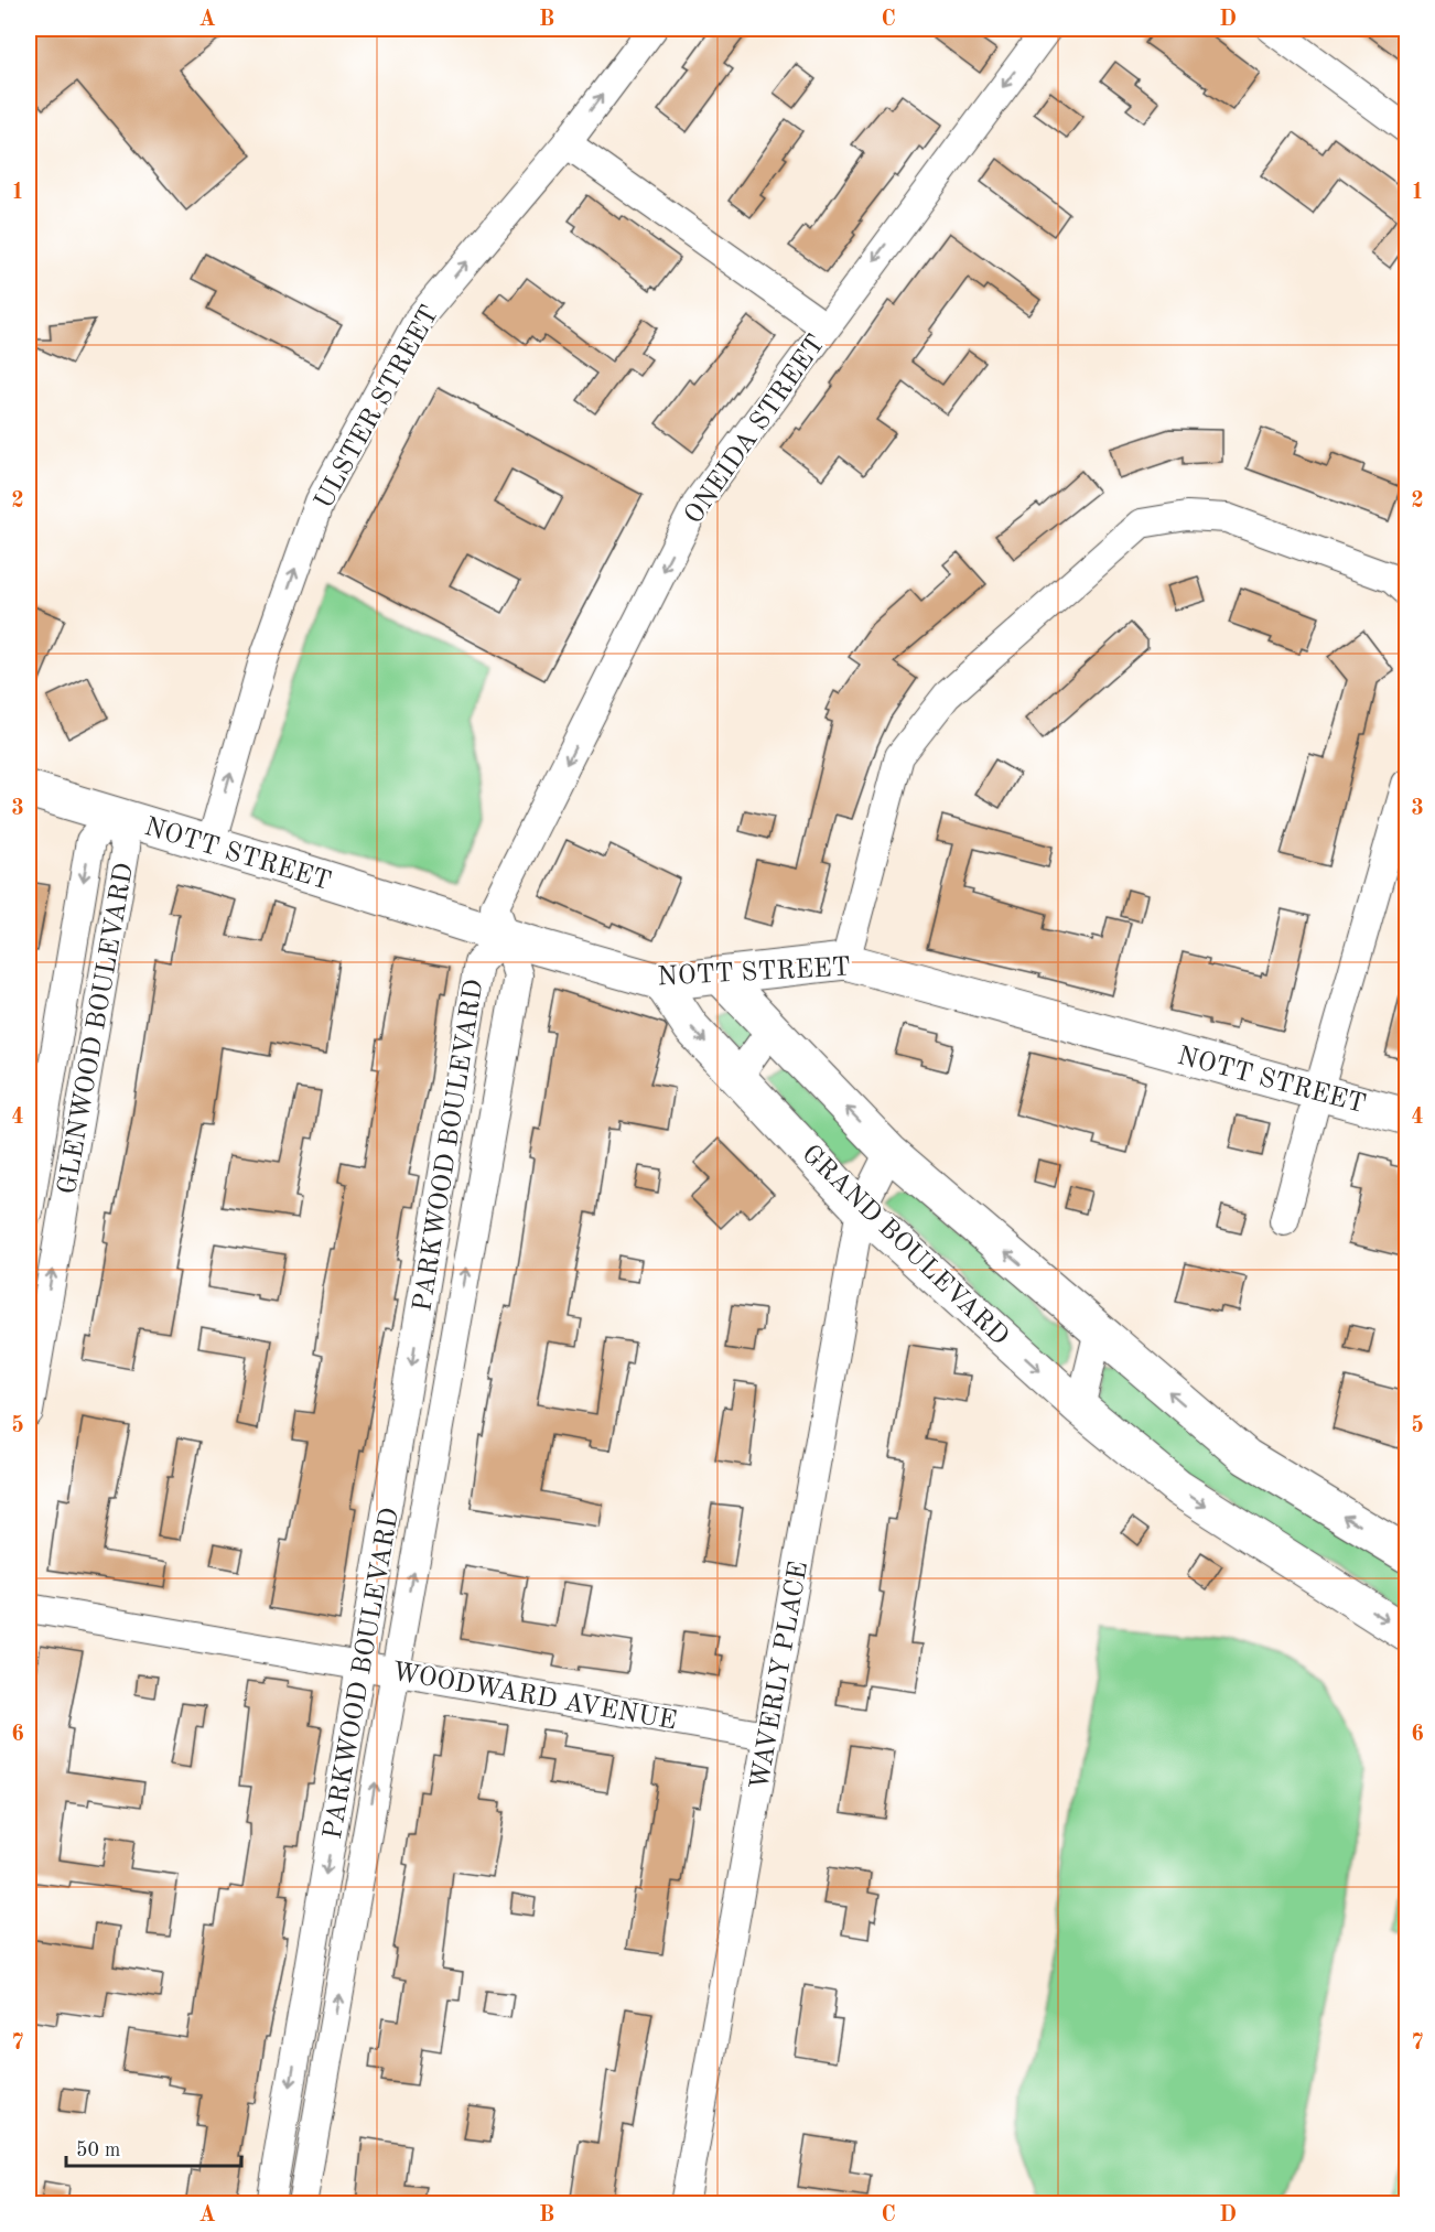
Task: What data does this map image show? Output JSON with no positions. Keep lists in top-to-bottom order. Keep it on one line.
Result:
{"streets":{"street":["ULSTER STREET","ONEIDA STREET","NOTT STREET","GLENWOOD BOULEVARD","PARKWOOD BOULEVARD","GRAND BOULEVARD","WAVERLY PLACE","WOODWARD AVENUE"]},"crossings":[["ULSTER STREET","NOTT STREET"],["ONEIDA STREET","NOTT STREET"],["ONEIDA STREET","PARKWOOD BOULEVARD"],["NOTT STREET","GLENWOOD BOULEVARD"],["NOTT STREET","PARKWOOD BOULEVARD"],["NOTT STREET","GRAND BOULEVARD"],["PARKWOOD BOULEVARD","WOODWARD AVENUE"],["GRAND BOULEVARD","WAVERLY PLACE"],["WAVERLY PLACE","WOODWARD AVENUE"]],"one_way":["ULSTER STREET","ONEIDA STREET"],"scale_bar":"50 m","grid":{"columns":["A","B","C","D"],"rows":["1","2","3","4","5","6","7"]}}
